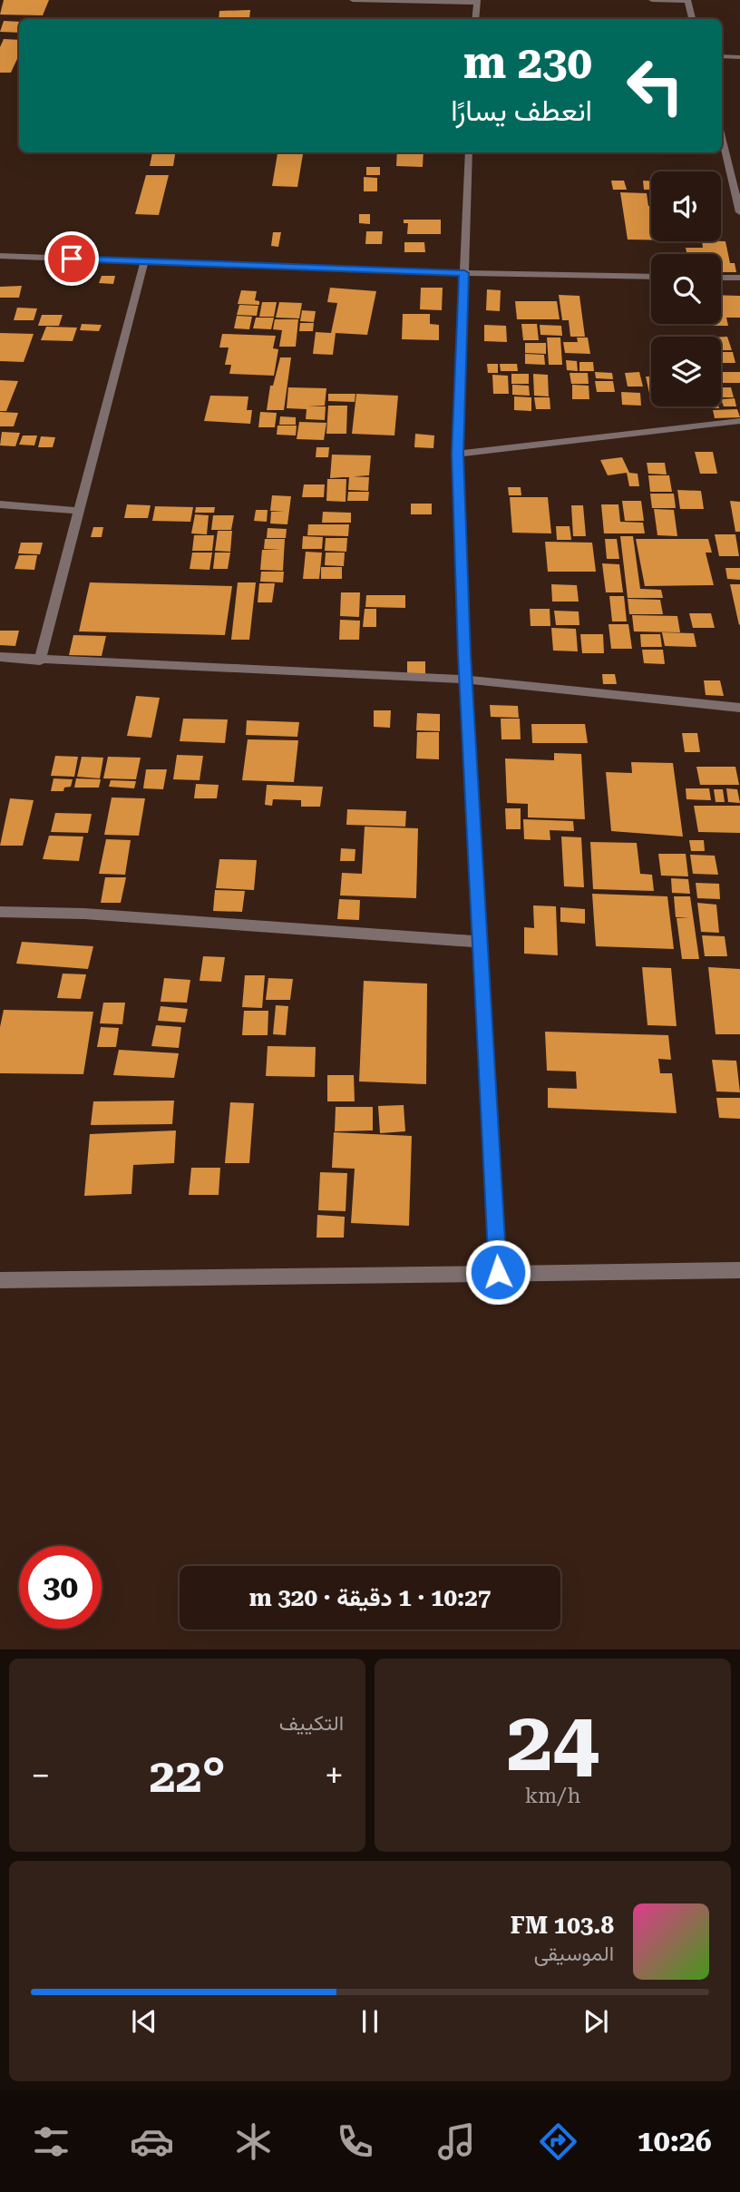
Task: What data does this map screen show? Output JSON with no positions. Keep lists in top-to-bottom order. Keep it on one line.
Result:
{"page":{"turn":["230 m","انعطف يسارًا"],"limit":"30","trip":"10:27 · 1 دقيقة · 320 m","tile":[["24","km/h"],"التكييف"],"heat":["−","22°","+"],"song":["103.8 FM","الموسيقى"],"tabs":"10:26"}}
